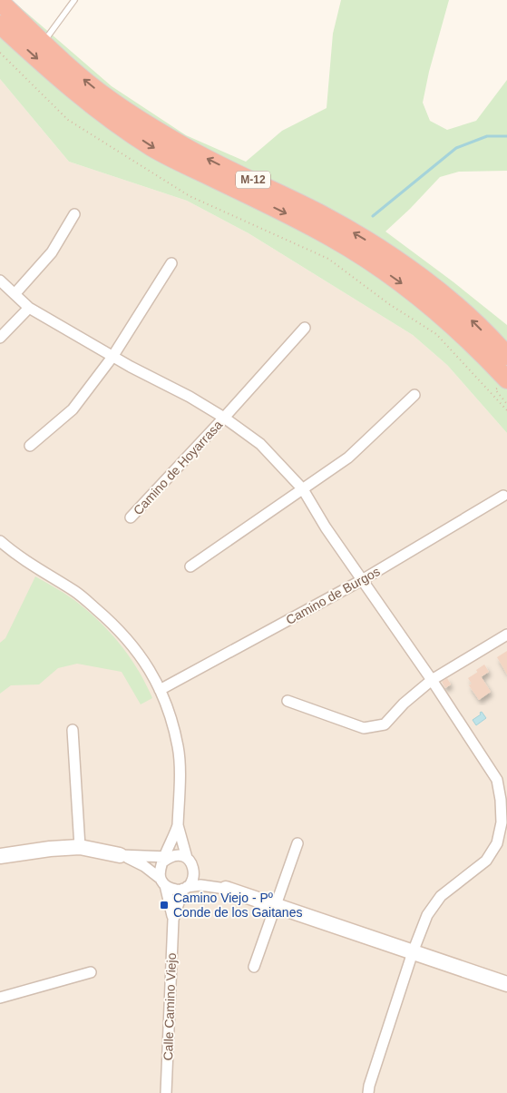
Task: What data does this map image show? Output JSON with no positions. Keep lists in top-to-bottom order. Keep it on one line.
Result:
{"streets":{"highway":["M-12"],"street":["Camino de Hoyarrasa","Camino de Burgos","Calle Camino Viejo"]},"crossings":[["Camino de Hoyarrasa","Camino de Burgos"]],"places":{"transit":["Camino Viejo - Pº Conde de los Gaitanes"]}}
